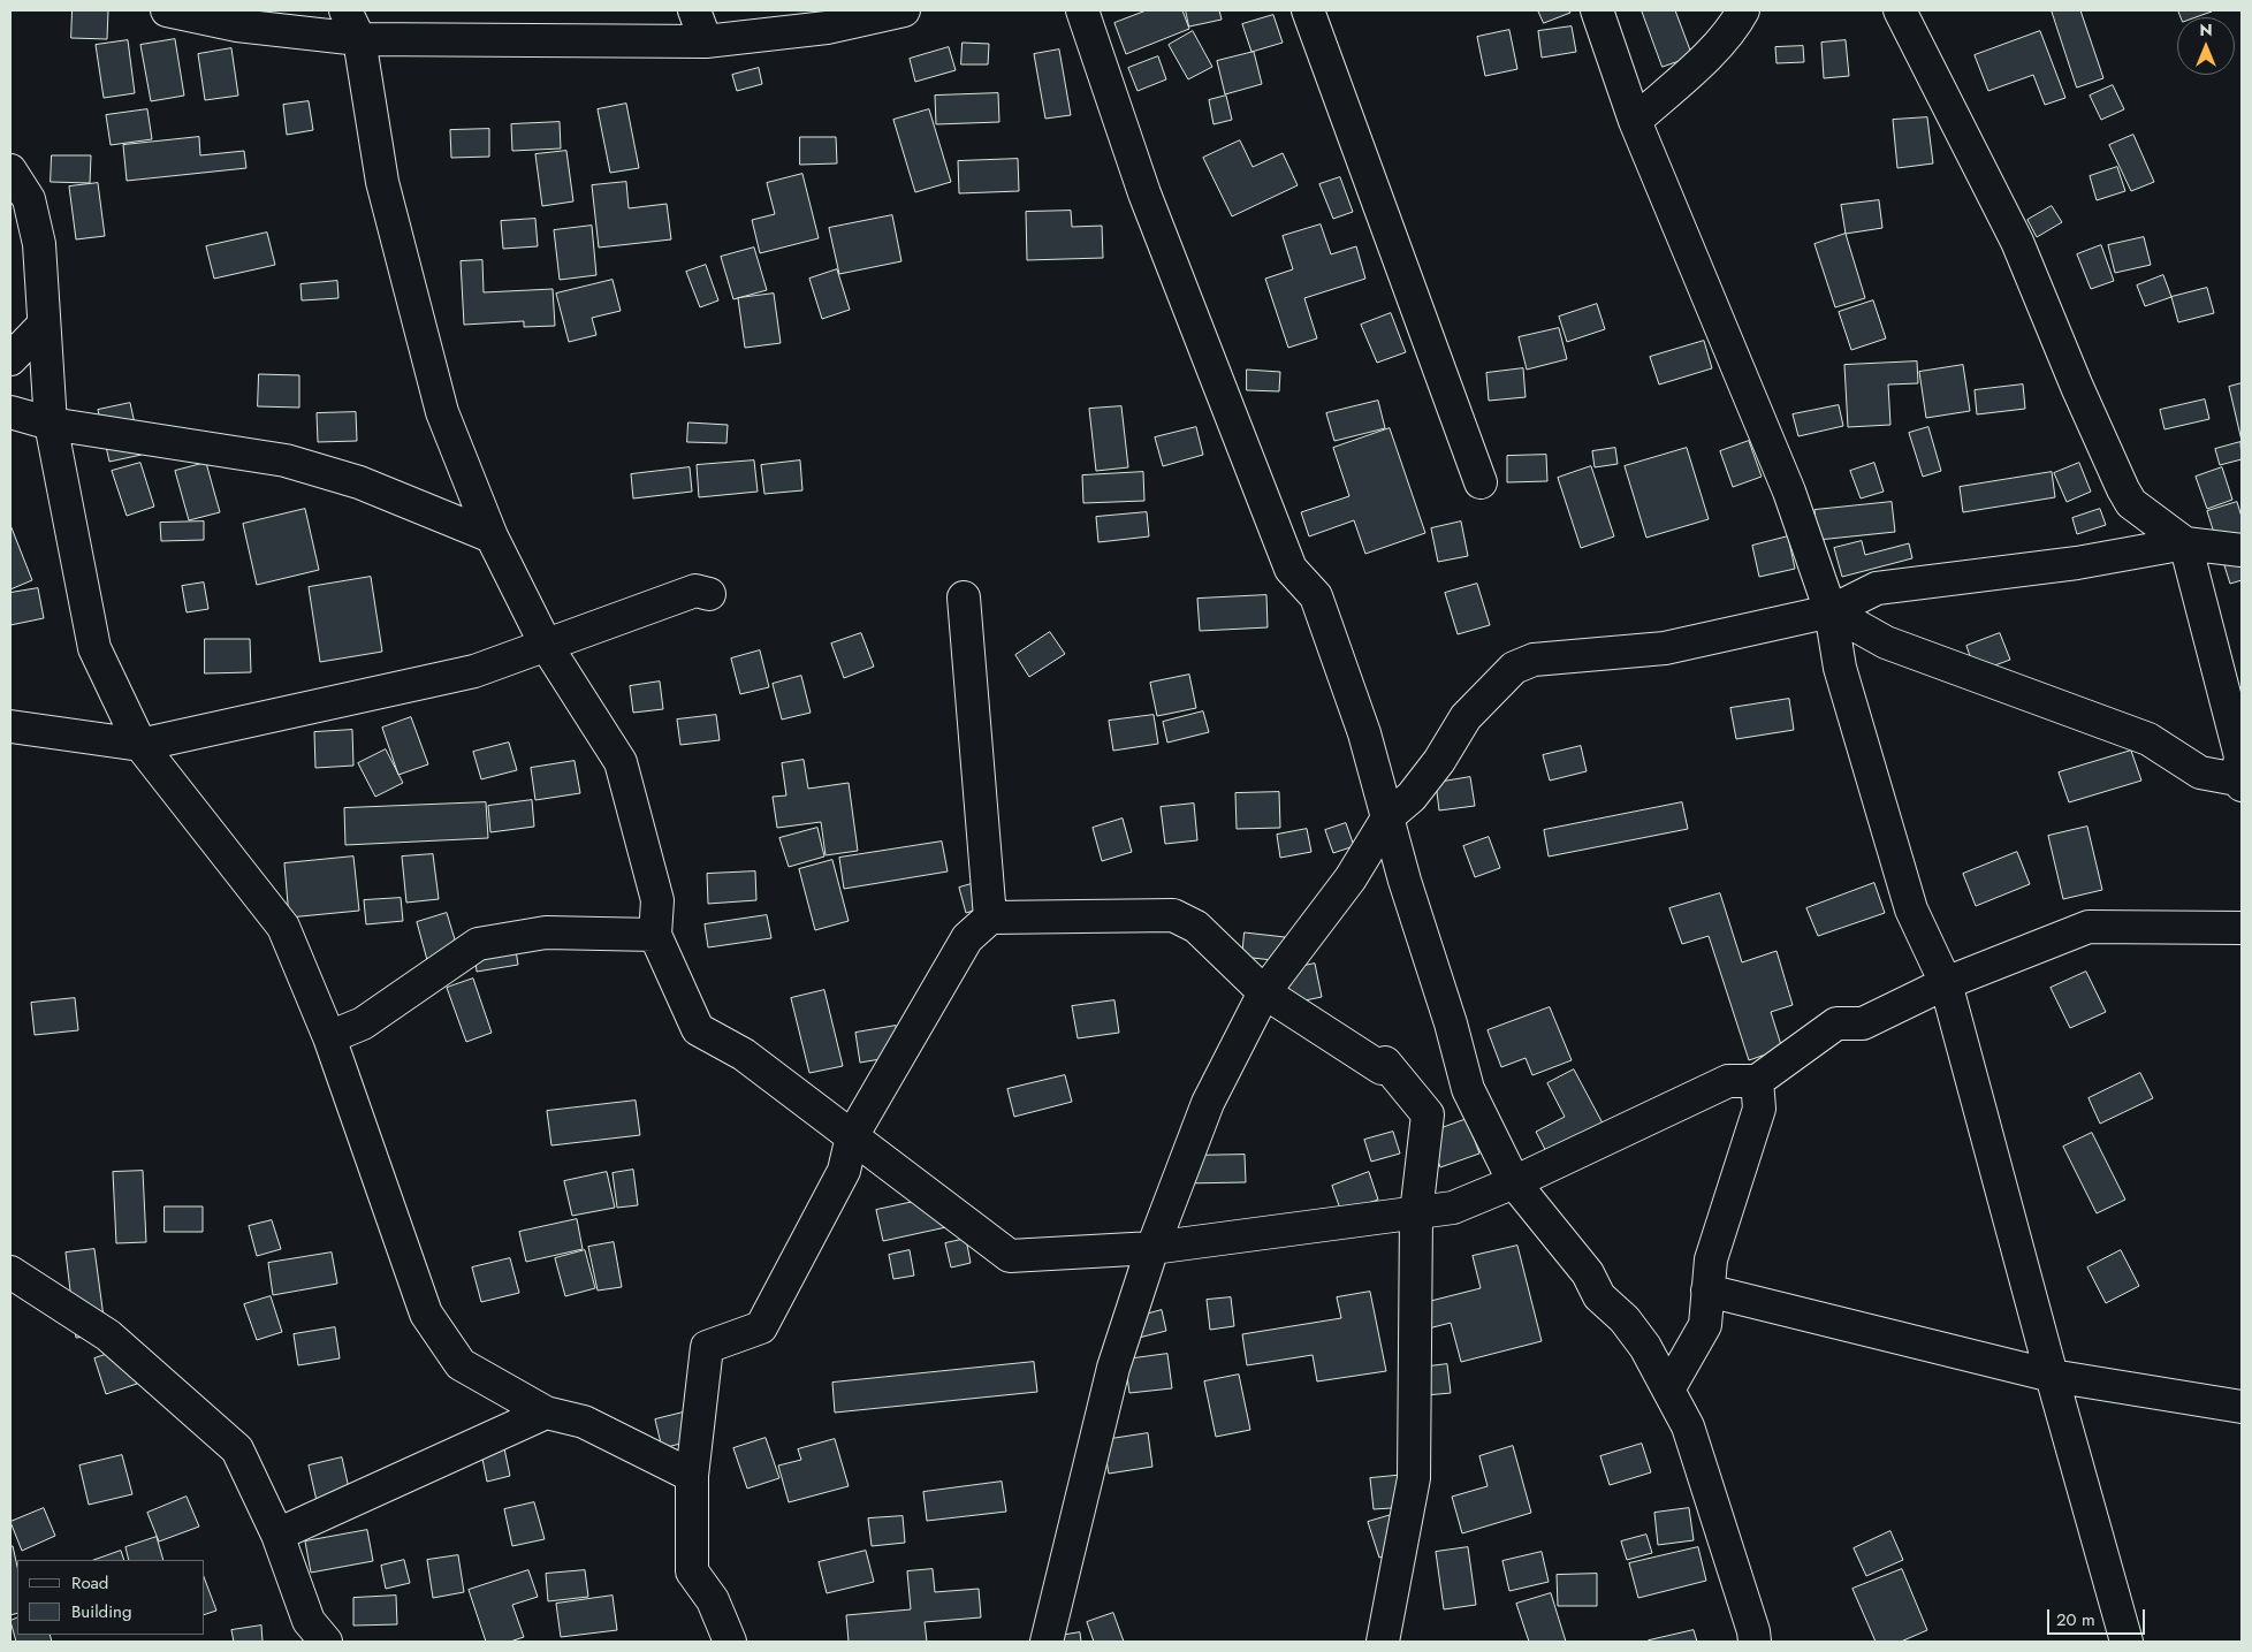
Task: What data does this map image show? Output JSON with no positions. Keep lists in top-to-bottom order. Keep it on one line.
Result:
{"legend":["Road","Building"],"scale_bar":"20 m","north":"top"}
